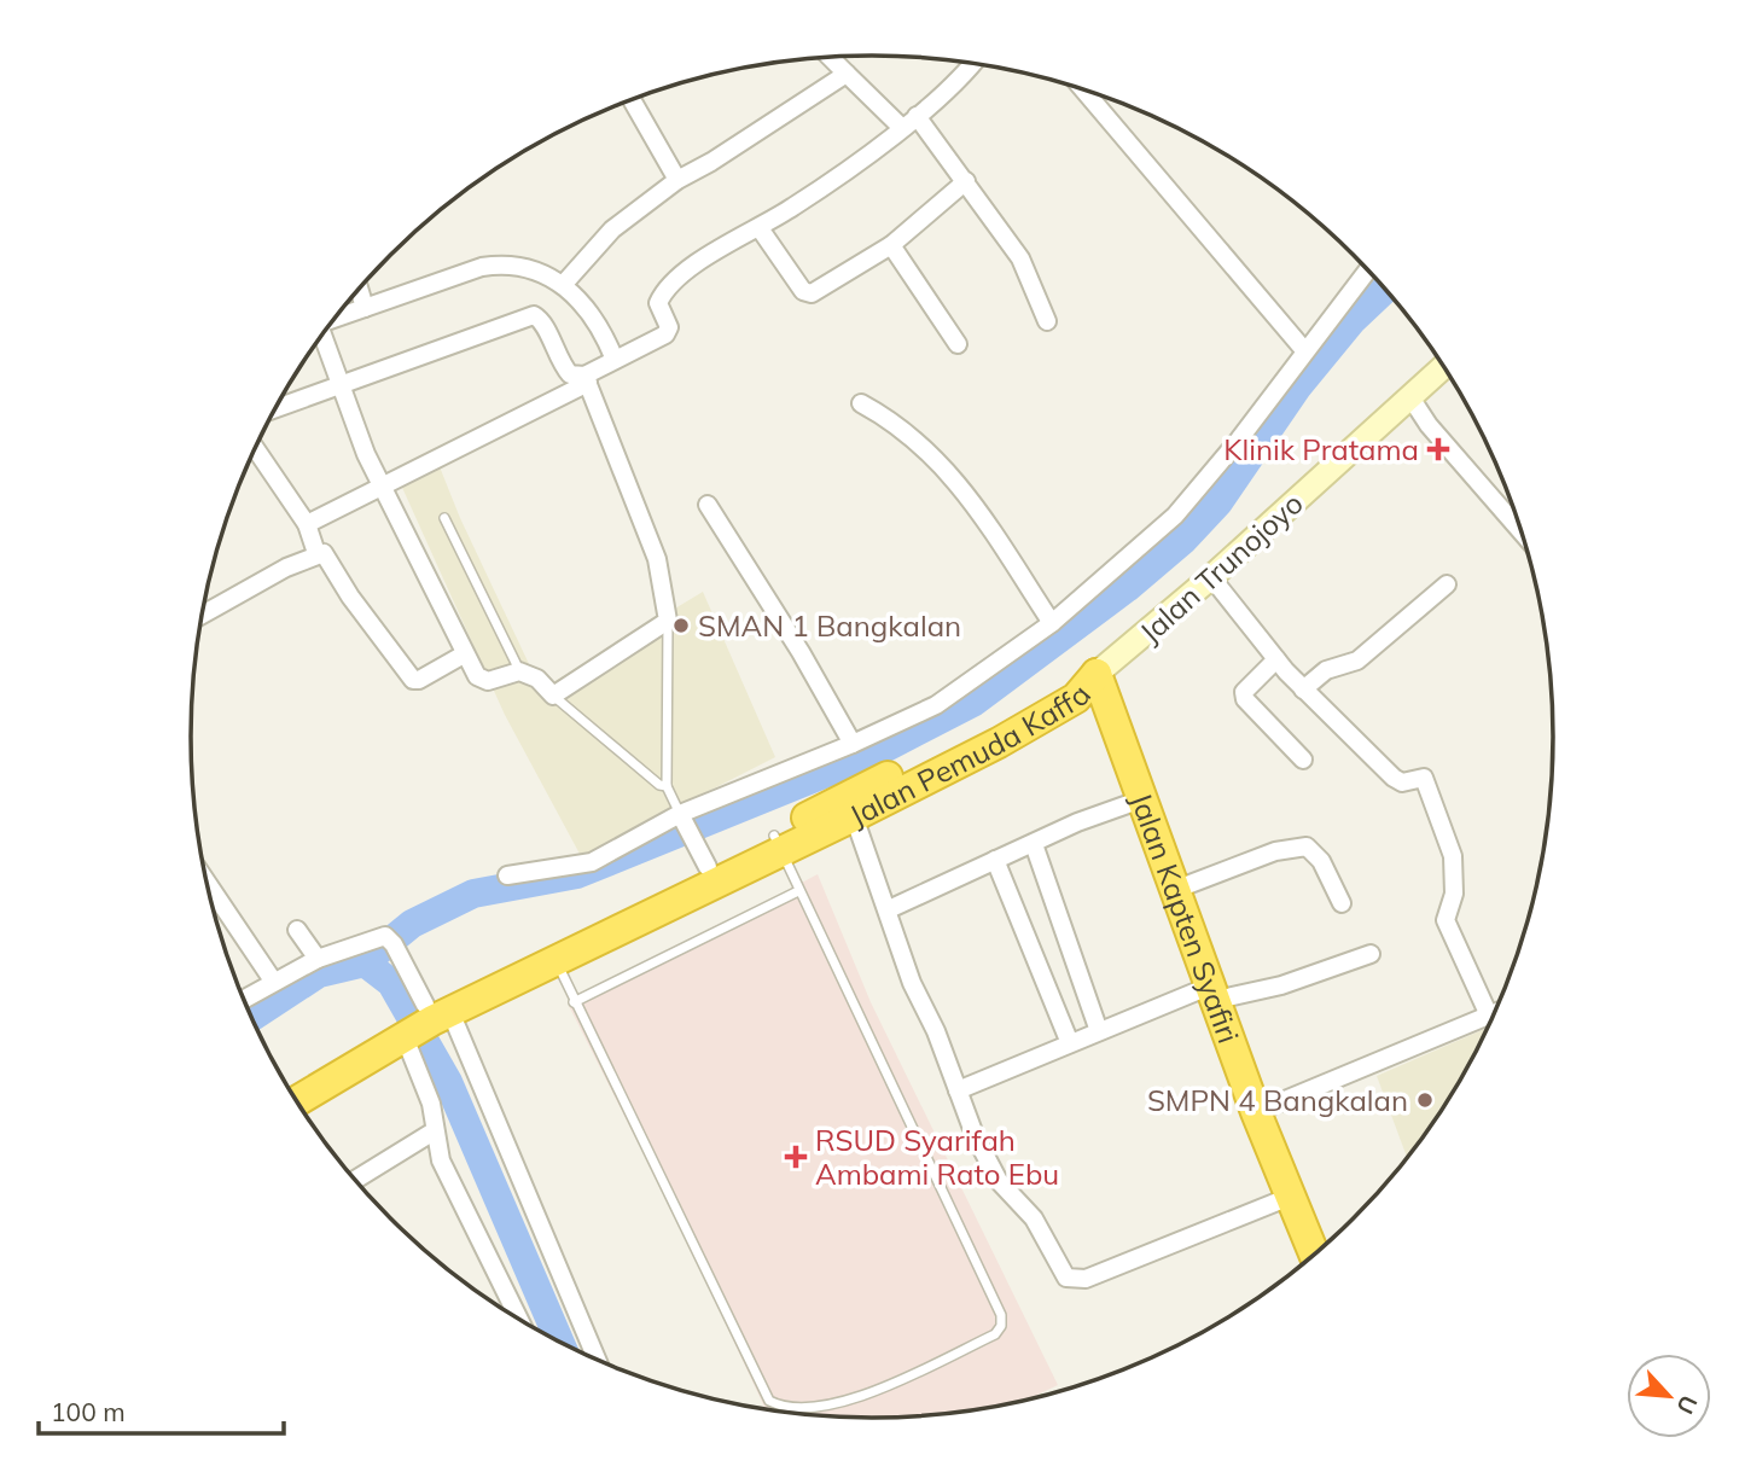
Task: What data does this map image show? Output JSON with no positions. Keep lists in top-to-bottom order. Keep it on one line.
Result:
{"streets":{"highway":["Jalan Pemuda Kaffa","Jalan Kapten Syafiri"],"main road":["Jalan Trunojoyo"]},"crossings":[["Jalan Trunojoyo","Jalan Pemuda Kaffa"],["Jalan Trunojoyo","Jalan Kapten Syafiri"],["Jalan Pemuda Kaffa","Jalan Kapten Syafiri"]],"places":{"health":["Klinik Pratama","RSUD Syarifah Ambami Rato Ebu"],"other":["SMAN 1 Bangkalan","SMPN 4 Bangkalan"]},"scale_bar":"100 m","north":"bottom right"}
